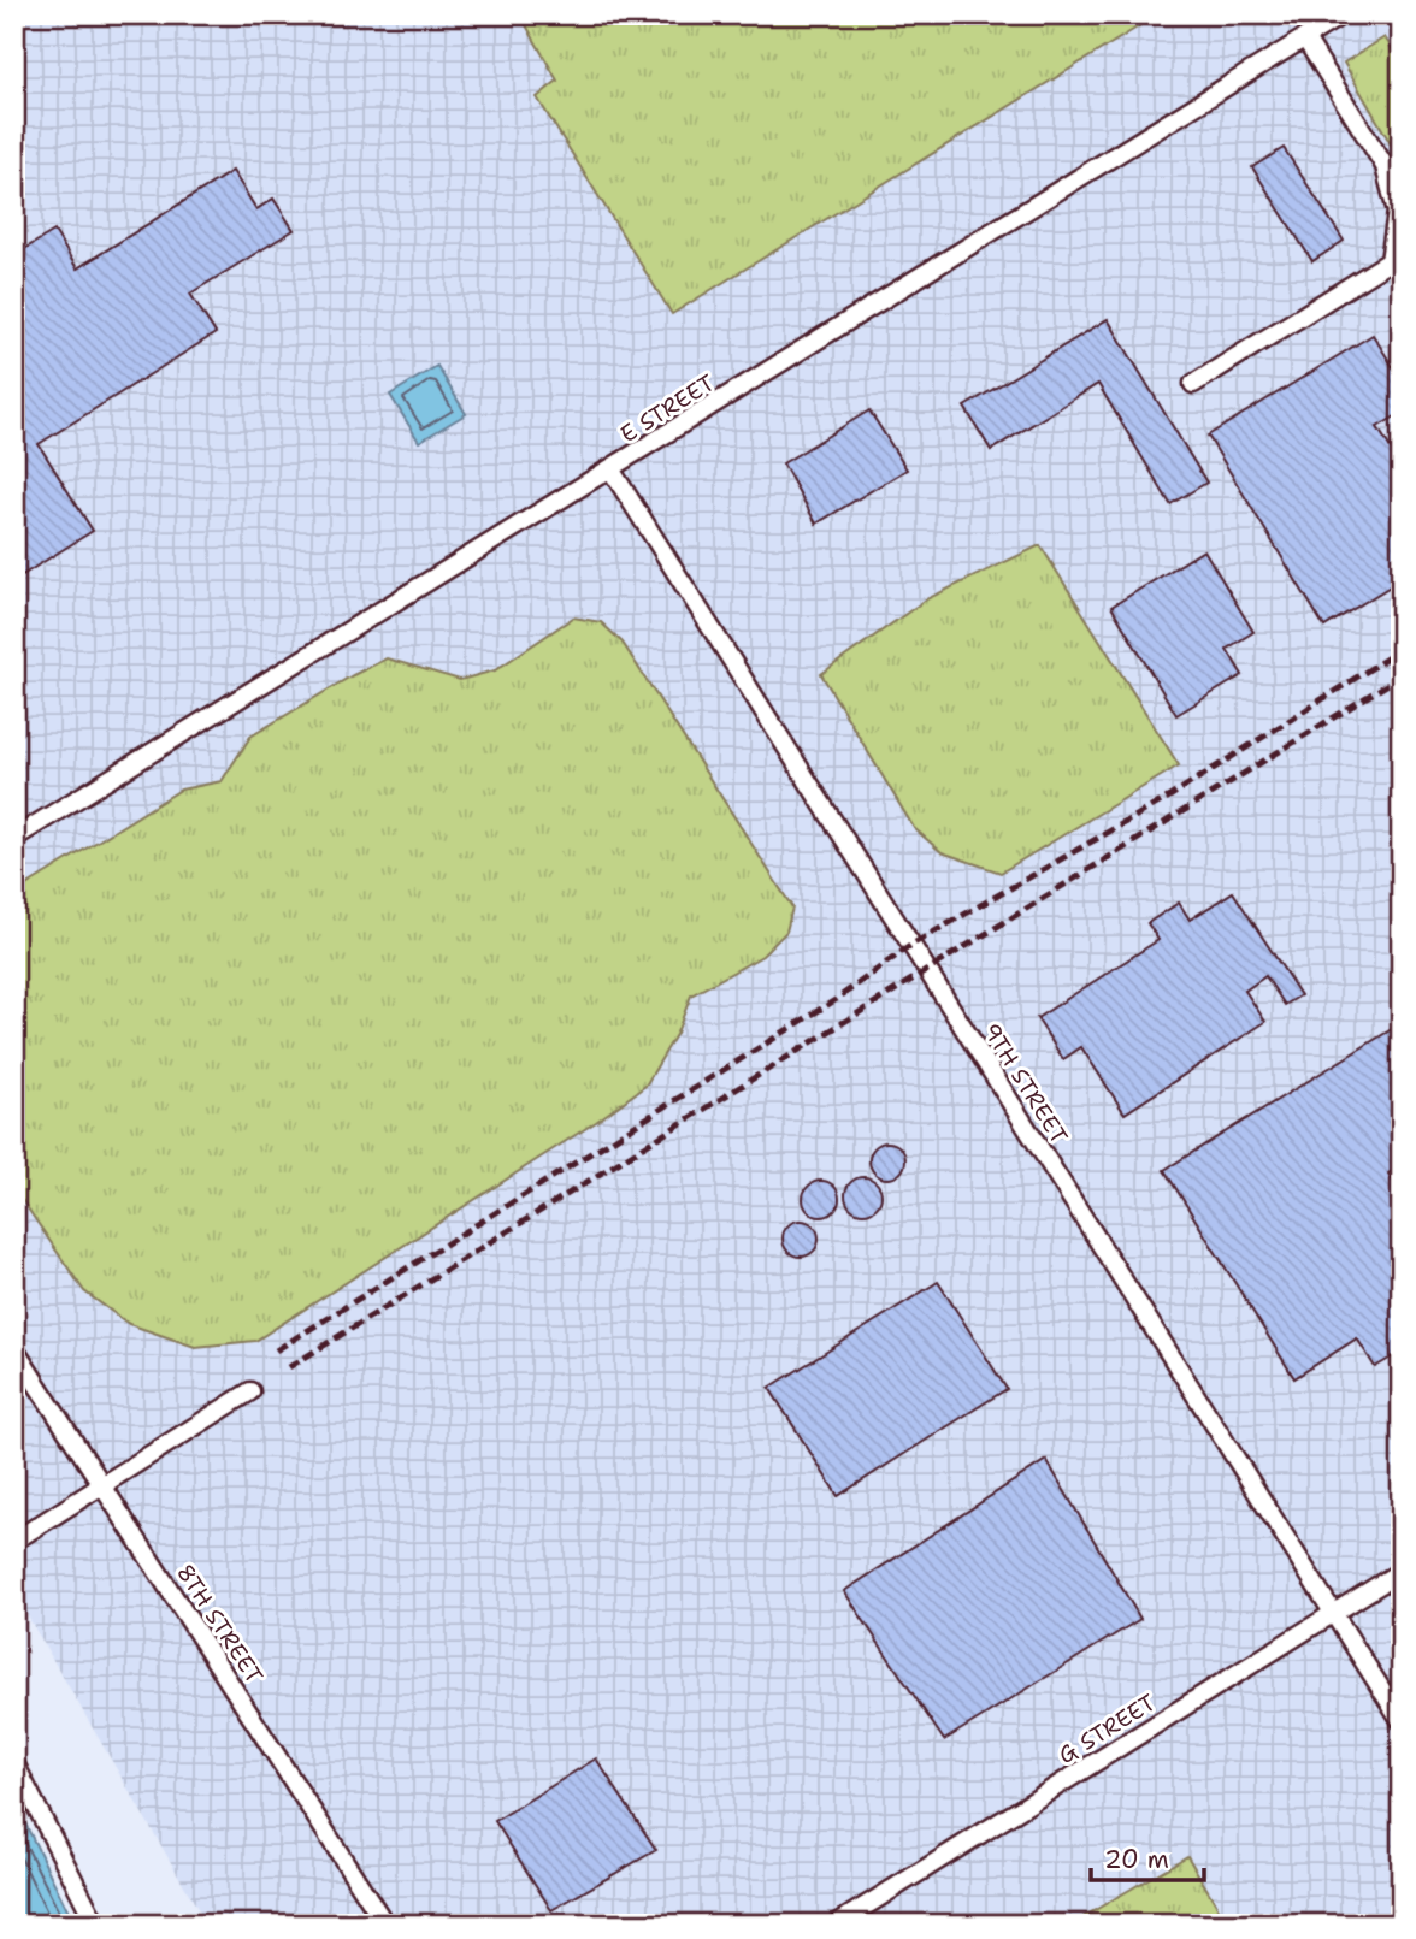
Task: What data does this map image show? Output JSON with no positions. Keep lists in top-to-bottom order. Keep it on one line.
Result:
{"streets":{"lane":["E STREET","9TH STREET","8TH STREET","G STREET"]},"crossings":[["E STREET","9TH STREET"],["9TH STREET","G STREET"]],"scale_bar":"20 m"}
